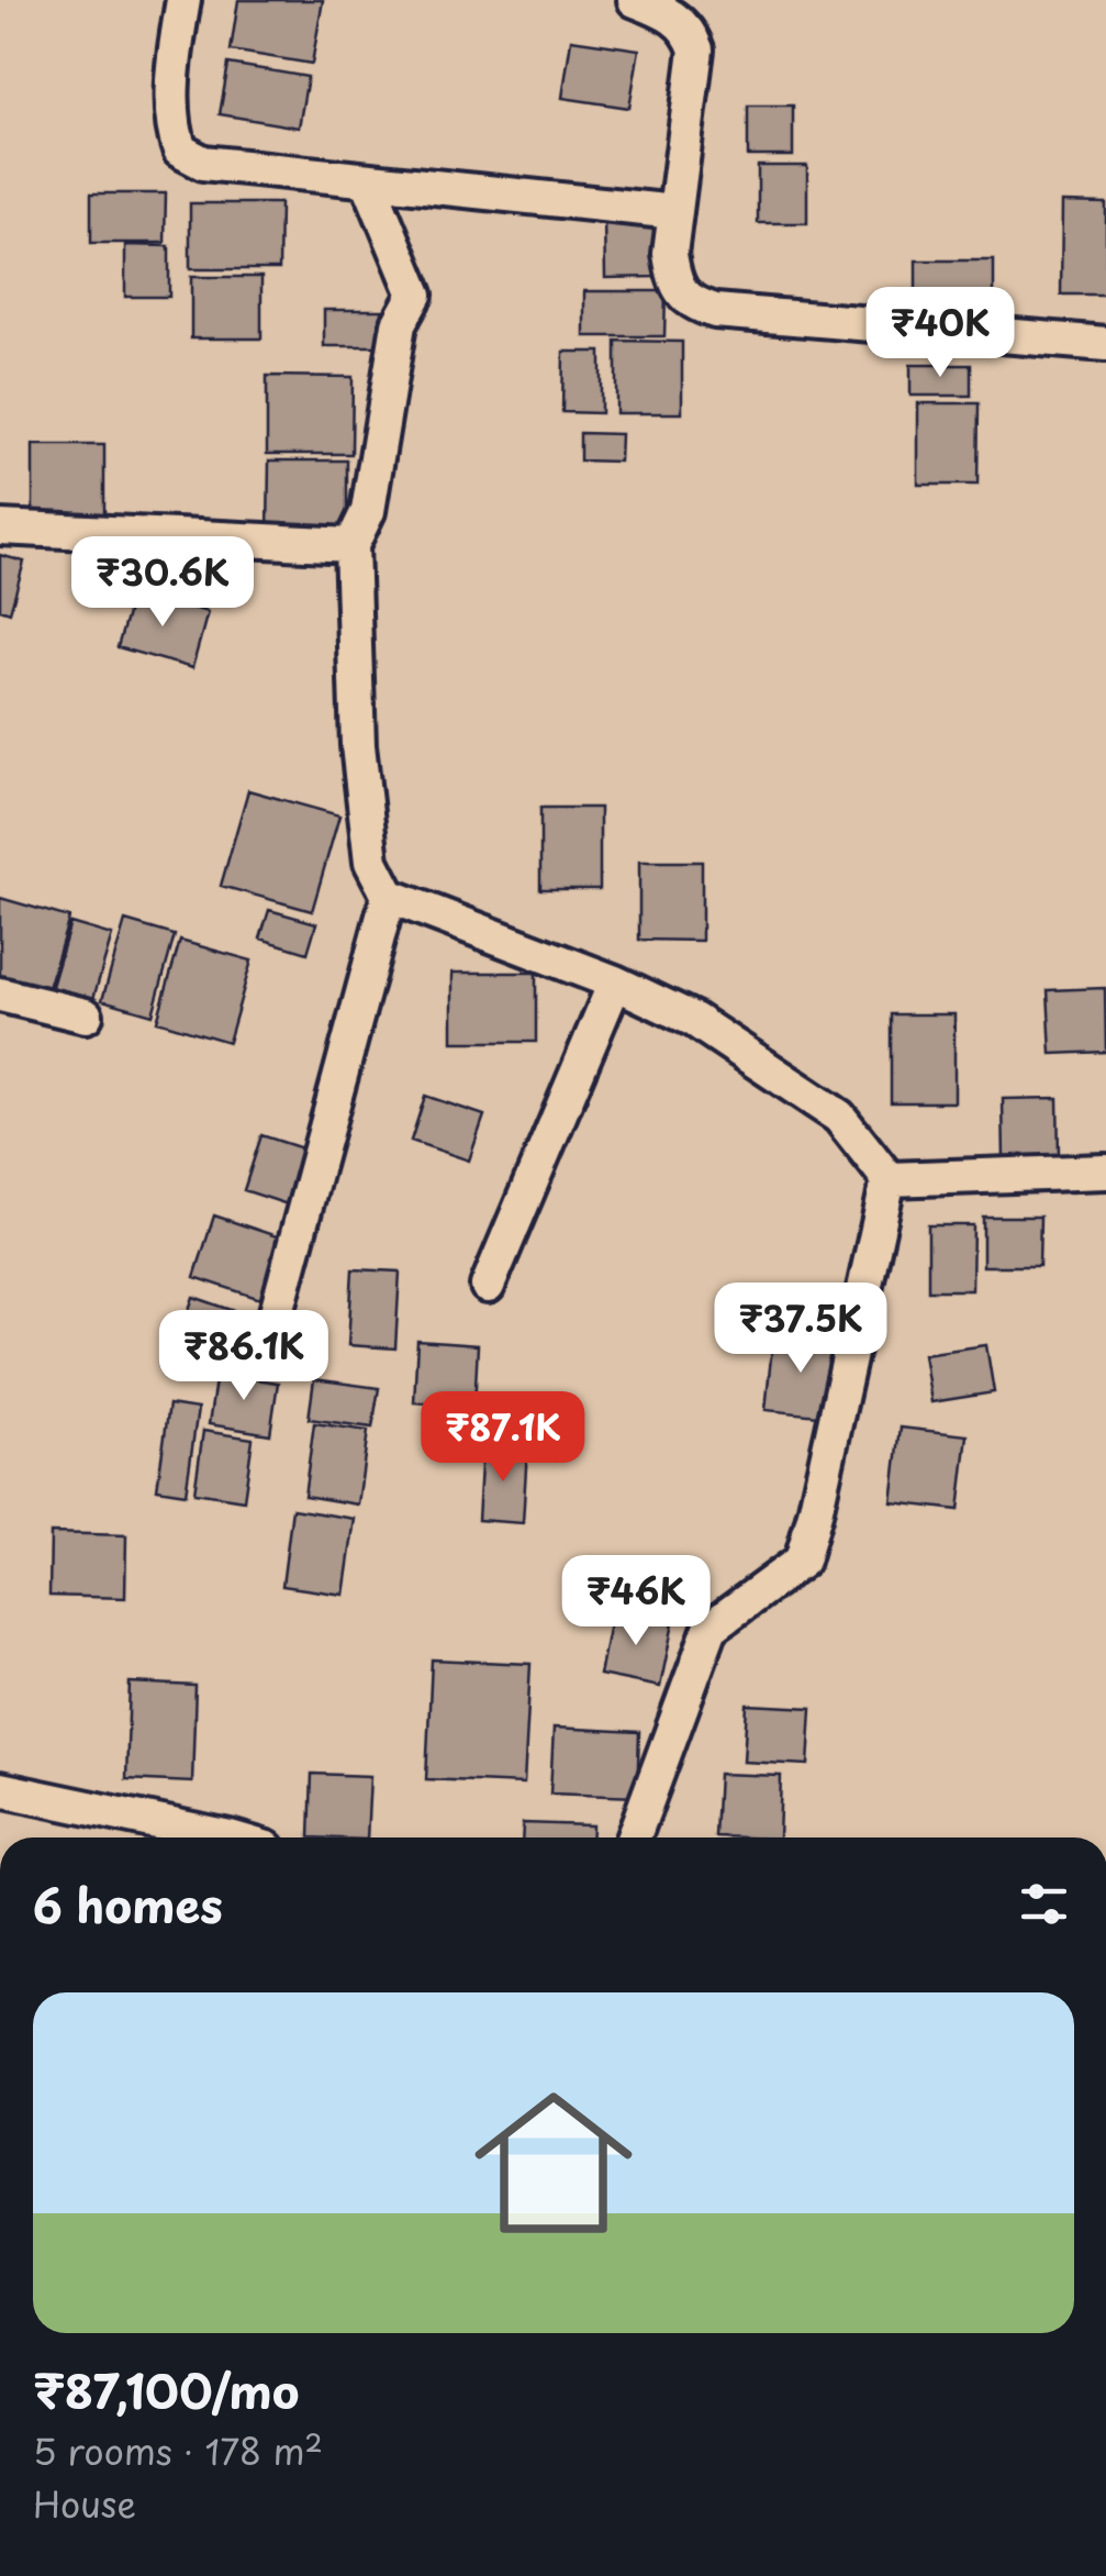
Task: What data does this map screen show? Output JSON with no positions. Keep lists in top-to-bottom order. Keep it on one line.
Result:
{"page":{"price":["₹40K","₹30.6K","₹37.5K","₹86.1K","₹87.1K","₹46K"],"heading":"6 homes","list":[{"name":"₹87,100/mo","note":"5 rooms · 178 m² · House"}]}}
